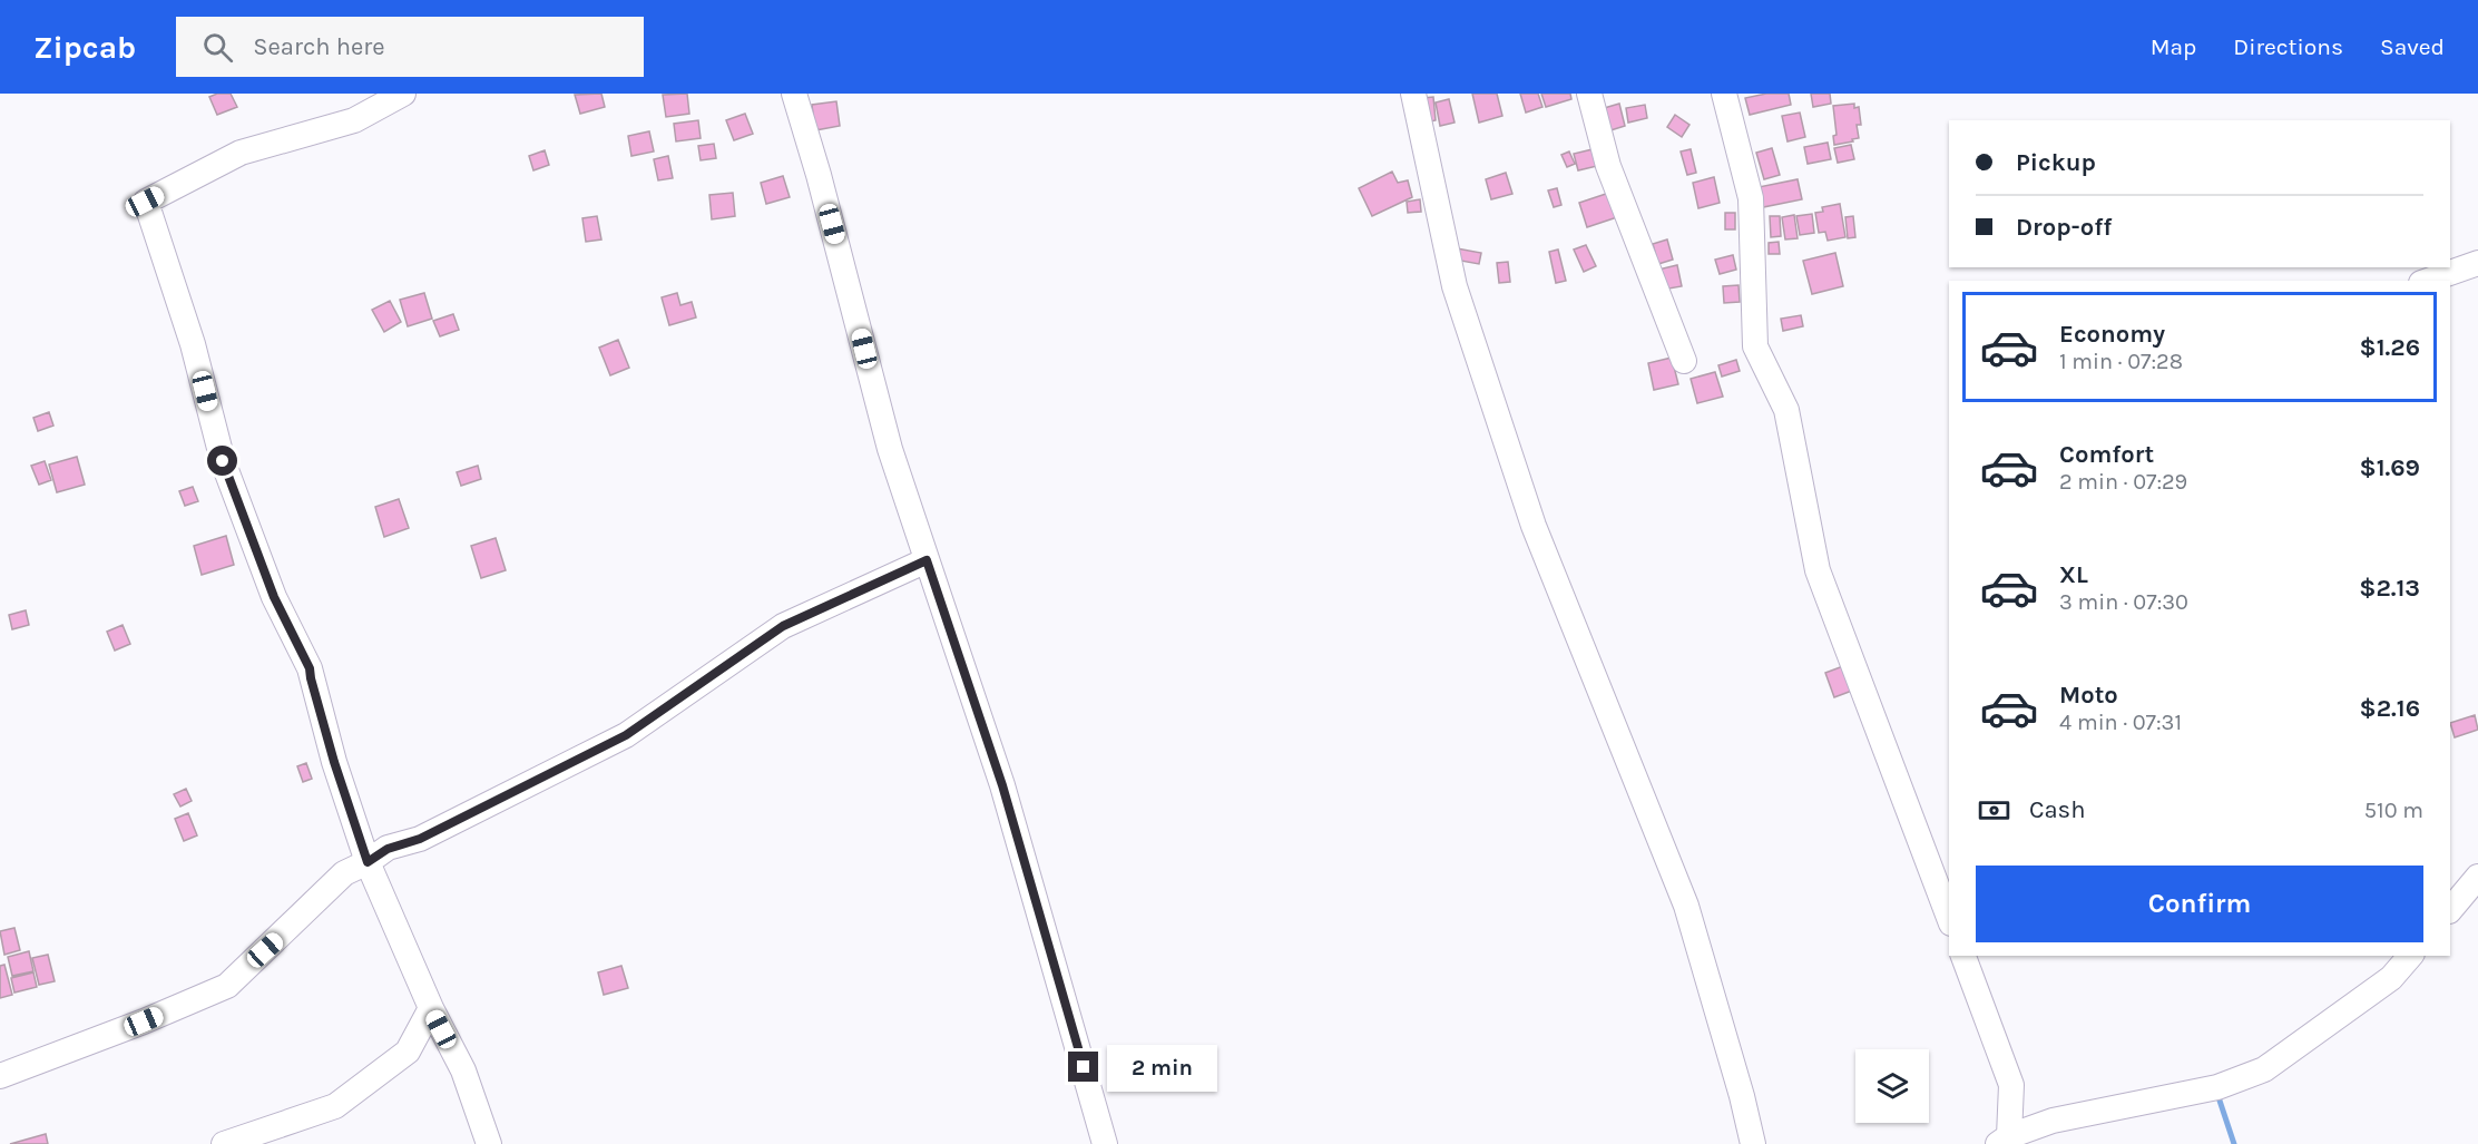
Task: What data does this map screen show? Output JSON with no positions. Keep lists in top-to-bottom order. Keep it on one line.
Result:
{"page":{"header":"Zipcab","search":"Search here","nav":["Map","Directions","Saved"],"banner":["Pickup","Drop-off"],"list":[{"name":"Economy","note":"1 min · 07:28","value":"$1.26"},{"name":"Comfort","note":"2 min · 07:29","value":"$1.69"},{"name":"XL","note":"3 min · 07:30","value":"$2.13"},{"name":"Moto","note":"4 min · 07:31","value":"$2.16"}],"pay":["Cash","510 m"],"buttons":"Confirm","bubble":"2 min"}}
